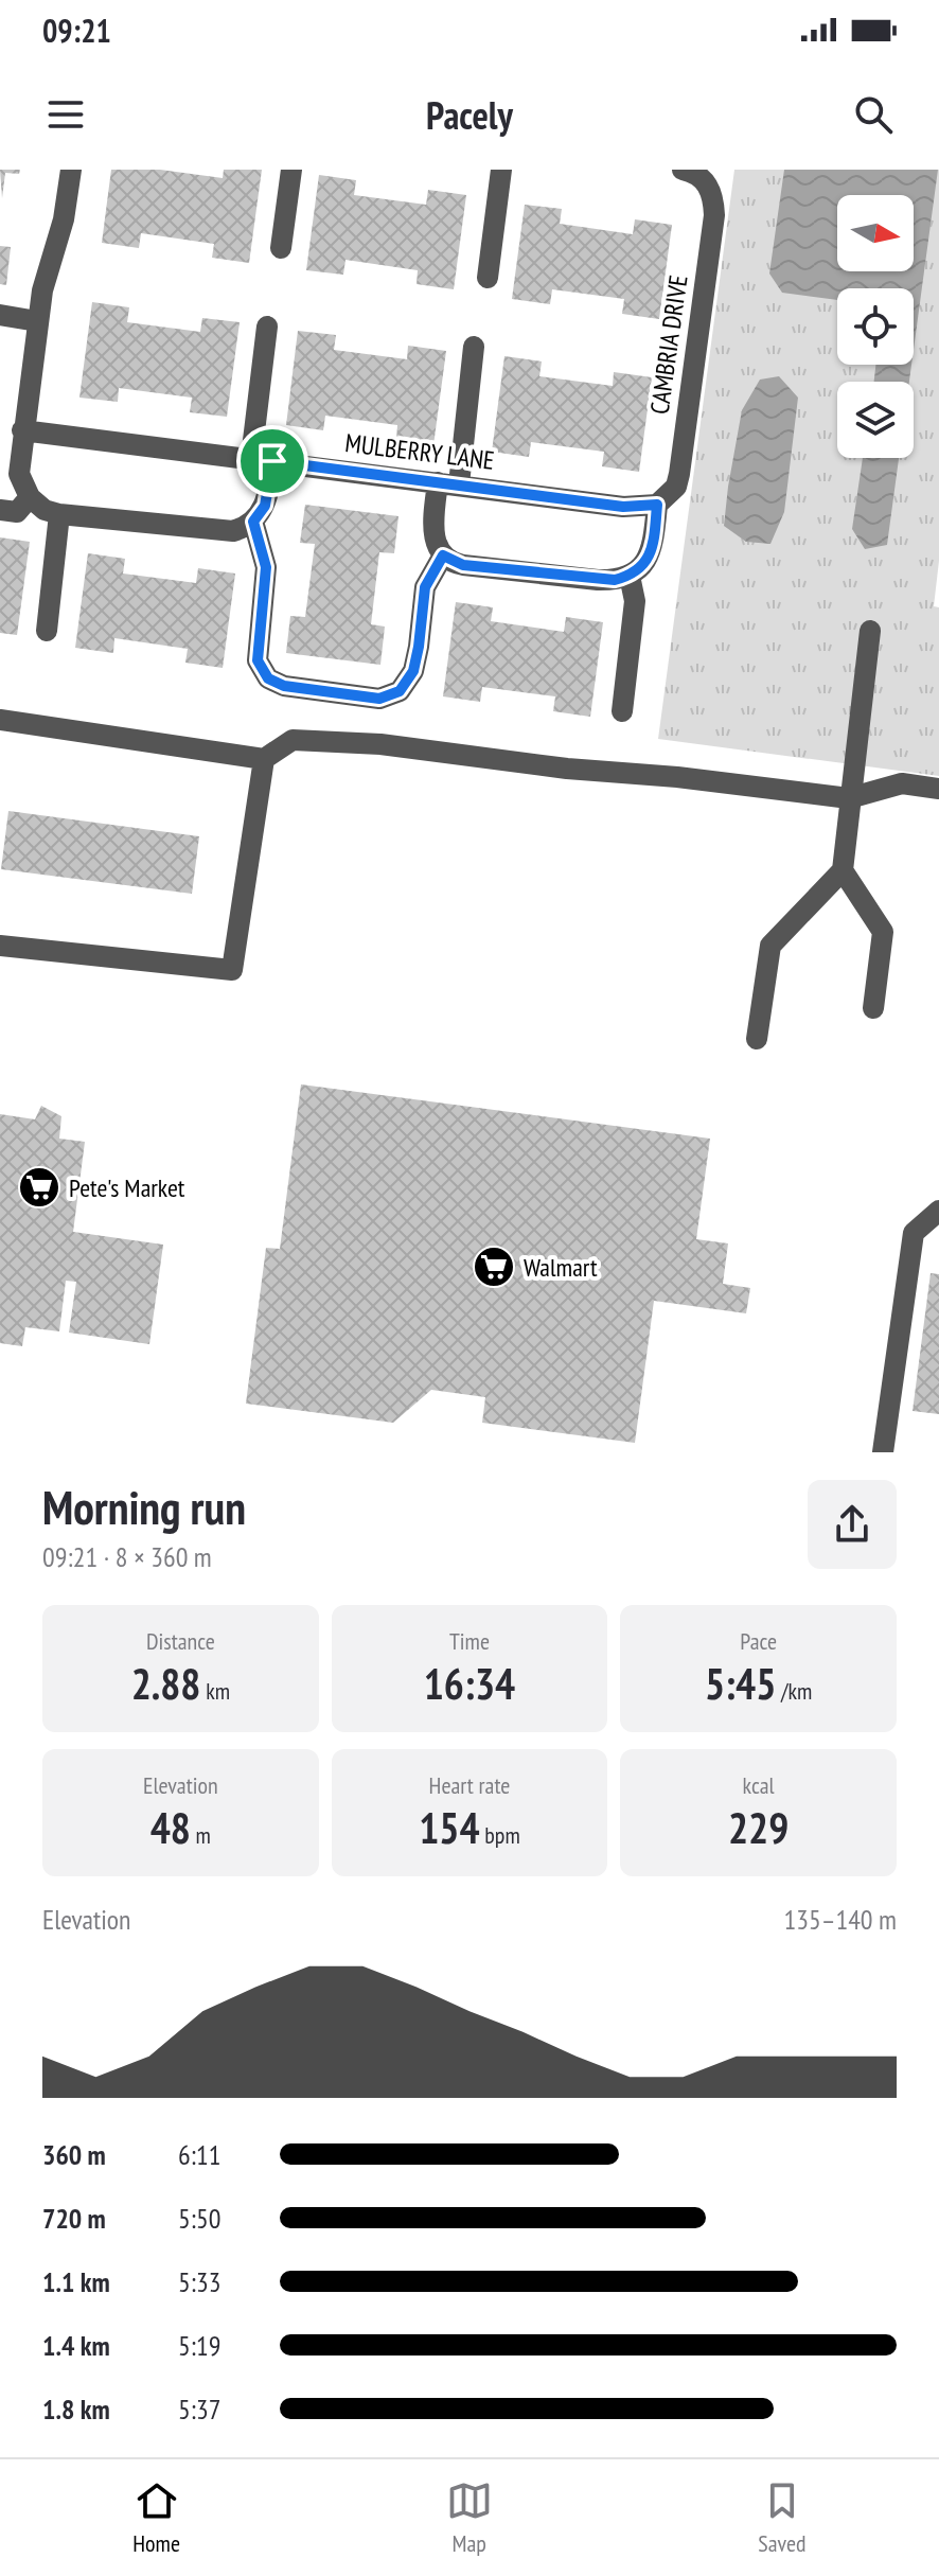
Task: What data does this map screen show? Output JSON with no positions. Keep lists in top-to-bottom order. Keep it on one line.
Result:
{"streets":{"street":["CAMBRIA DRIVE","MULBERRY LANE"]},"crossings":[["CAMBRIA DRIVE","MULBERRY LANE"]],"places":{"supermarket":["Pete's Market","Walmart"]},"north":"right","page":{"status":"09:21","header":"Pacely","heading":["Morning run","09:21 · 8 × 360 m"],"stats":[["Distance","2.88 km"],["Time","16:34"],["Pace","5:45 /km"],["Elevation","48 m"],["Heart rate","154 bpm"],["kcal","229"]],"chart":["Elevation","135–140 m"],"list":[{"name":"360 m","note":"6:11"},{"name":"720 m","note":"5:50"},{"name":"1.1 km","note":"5:33"},{"name":"1.4 km","note":"5:19"},{"name":"1.8 km","note":"5:37"}],"tabs":["Home","Map","Saved"]}}
